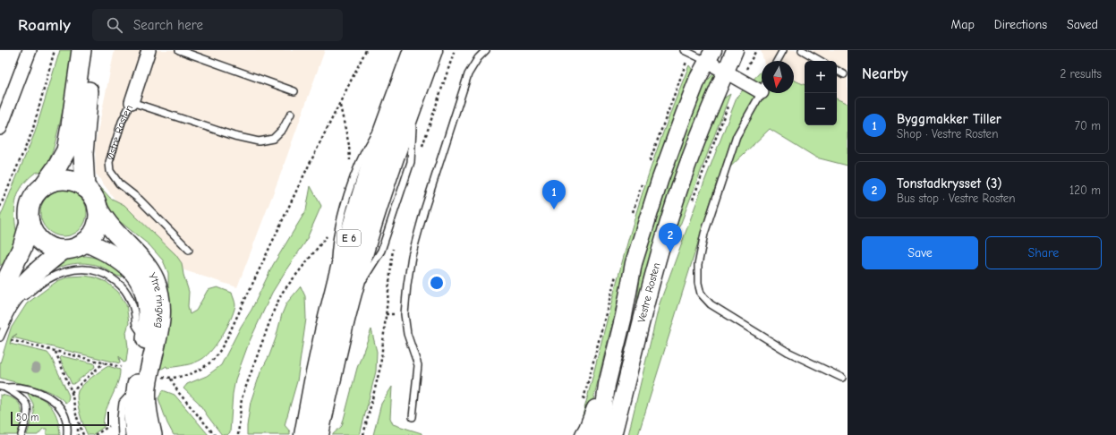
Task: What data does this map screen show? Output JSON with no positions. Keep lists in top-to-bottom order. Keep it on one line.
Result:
{"streets":{"highway":["E 6"],"main road":["Ytre ringveg"],"street":["Østre Rosten","Vestre Rosten"]},"scale_bar":"50 m","north":"bottom","page":{"header":"Roamly","search":"Search here","nav":["Map","Directions","Saved"],"heading":["Nearby","2 results"],"map_buttons":["+","−"],"list":[{"mark":"1","name":"Byggmakker Tiller","note":"Shop · Vestre Rosten","value":"70 m"},{"mark":"2","name":"Tonstadkrysset (3)","note":"Bus stop · Vestre Rosten","value":"120 m"}],"pins":["1","2"],"buttons":["Save","Share"],"scale":"50 m"}}
